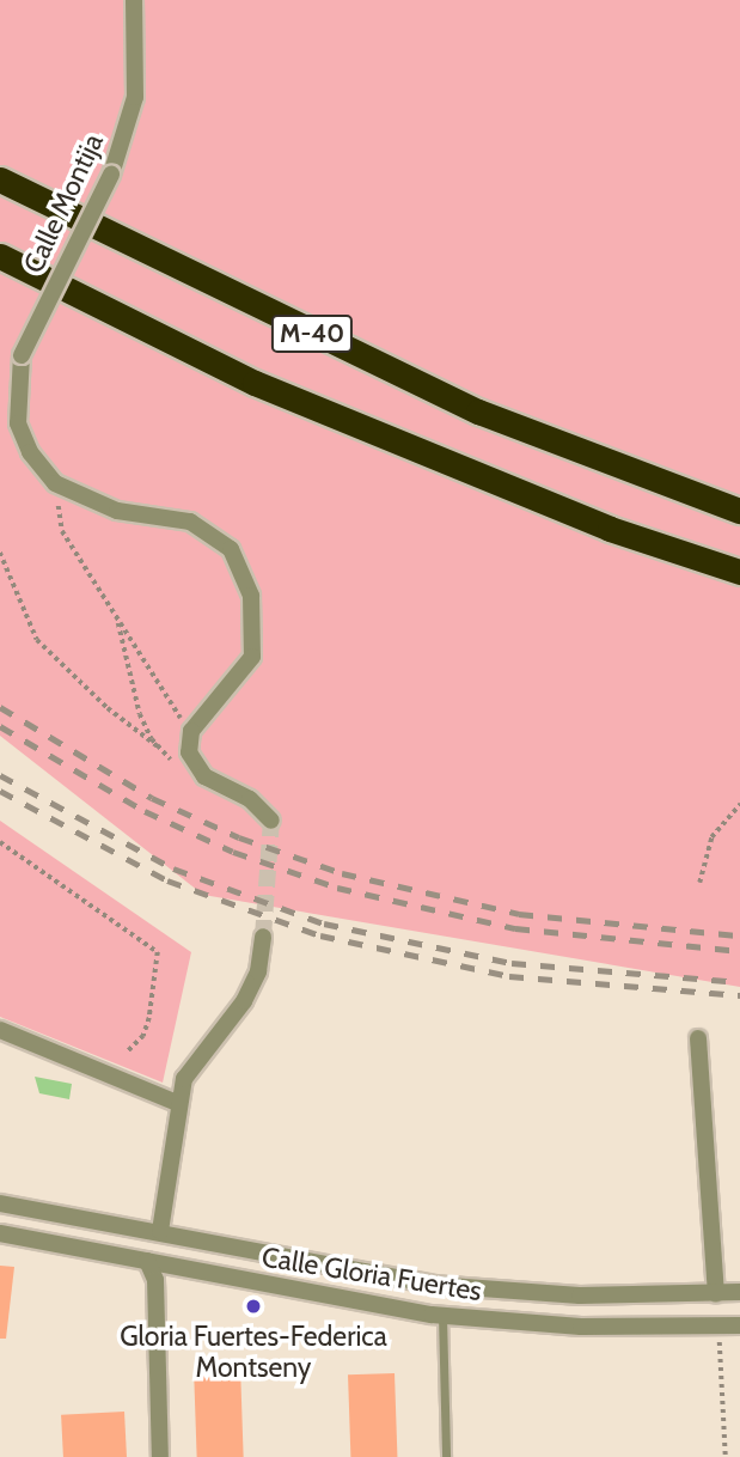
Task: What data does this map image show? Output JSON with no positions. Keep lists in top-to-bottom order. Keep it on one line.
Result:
{"streets":{"highway":["M-40"],"street":["Calle Montija","Calle Gloria Fuertes"]},"places":["Gloria Fuertes-Federica Montseny"]}
